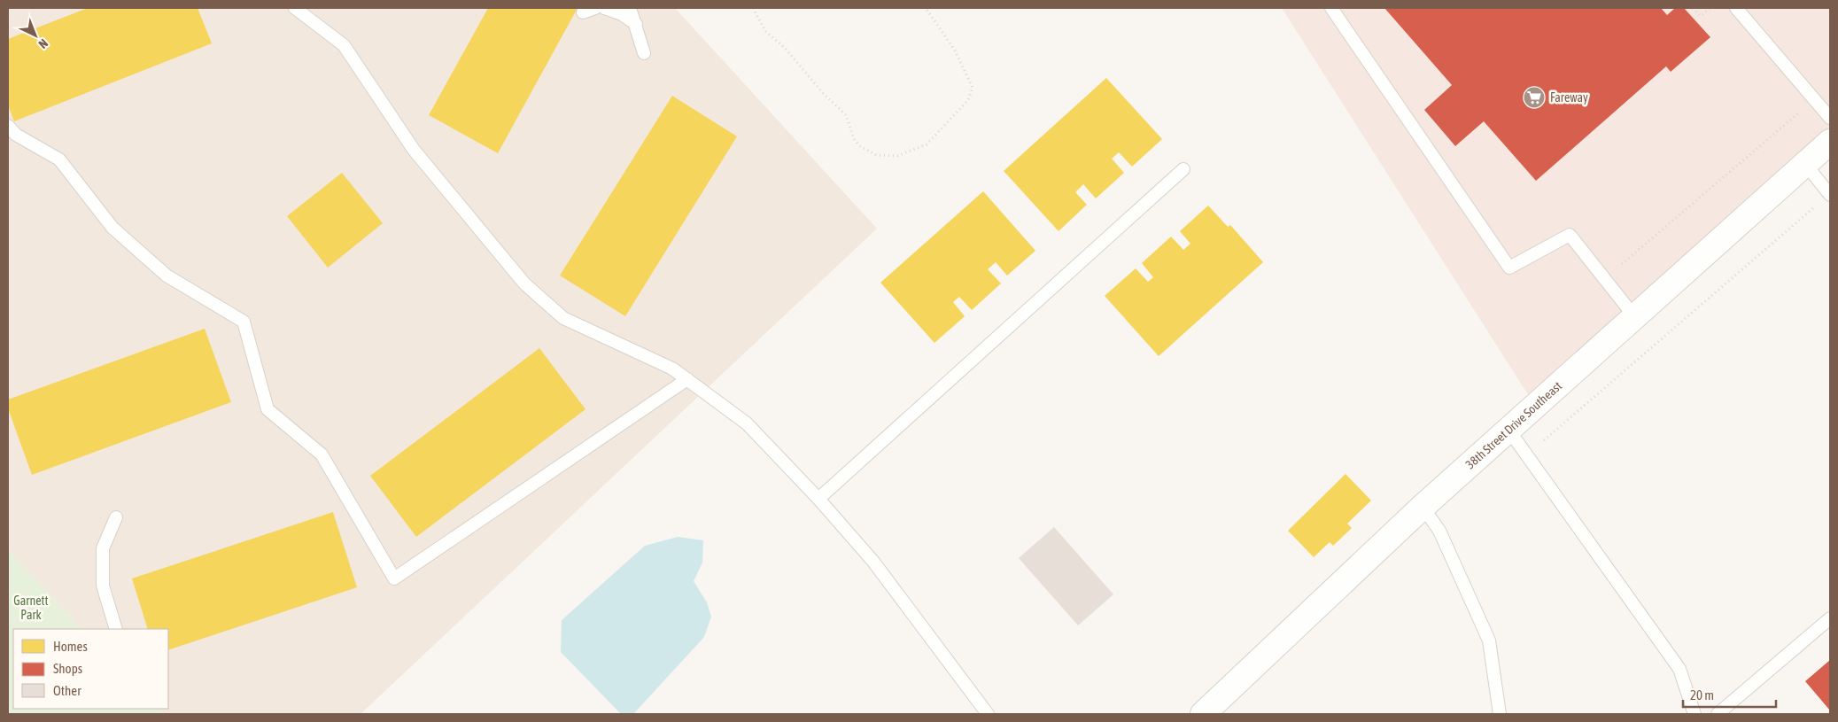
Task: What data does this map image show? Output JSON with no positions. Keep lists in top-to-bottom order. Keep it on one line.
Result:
{"streets":{"street":["38th Street Drive Southeast"]},"parks":["Garnett Park"],"places":{"supermarket":["Fareway"]},"legend":["Homes","Shops","Other"],"scale_bar":"20 m","north":"bottom right"}
